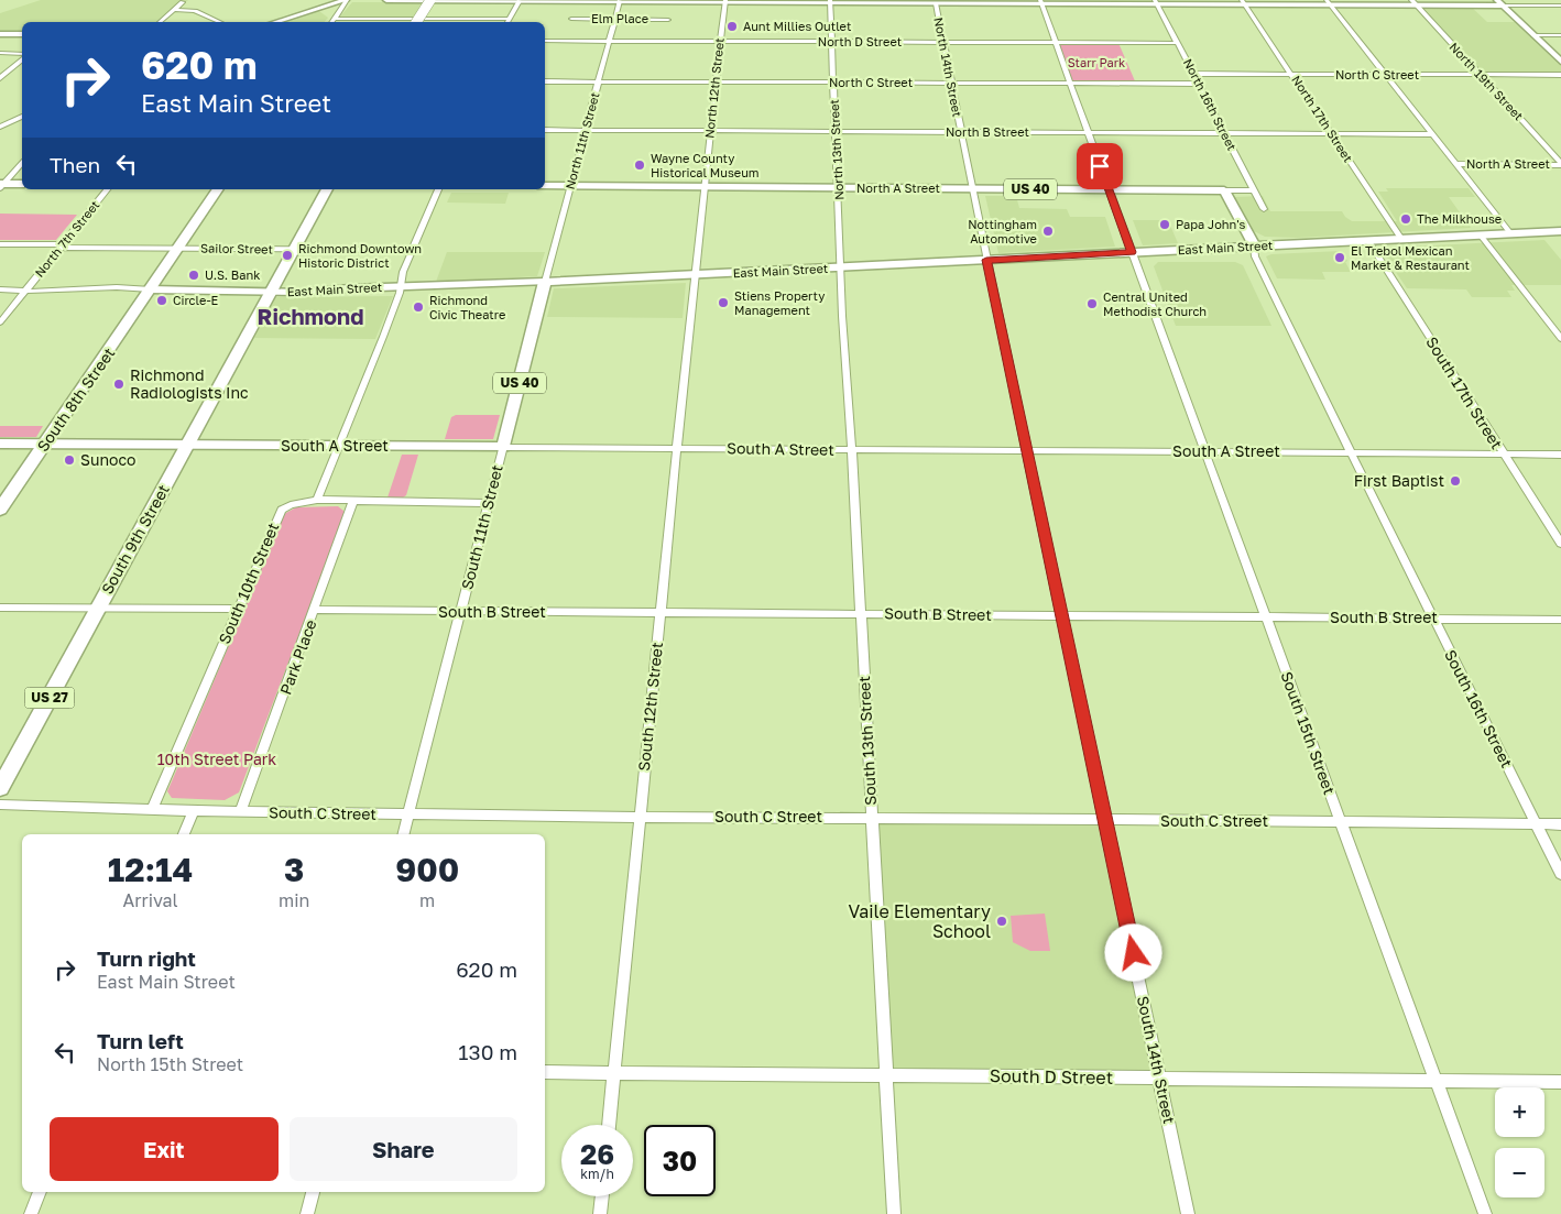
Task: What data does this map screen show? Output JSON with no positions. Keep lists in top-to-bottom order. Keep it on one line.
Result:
{"streets":{"main road":["North A Street","US 40","East Main Street","South 8th Street","South A Street","South 11th Street","South 9th Street","US 27"],"street":["Elm Place","North D Street","North 14th Street","North C Street","North 19th Street","North 12th Street","North 16th Street","North 17th Street","North B Street","North 11th Street","North 13th Street","North 7th Street","Sailor Street","South 17th Street","South 10th Street","South B Street","Park Place","South 12th Street","South 16th Street","South 15th Street","South 13th Street","South C Street","South 14th Street","South D Street"]},"crossings":[["Elm Place","North 11th Street"],["North D Street","North 14th Street"],["North D Street","North 12th Street"],["North D Street","North 16th Street"],["North D Street","North 11th Street"],["North D Street","North 13th Street"],["North D Street","South 15th Street"],["North 14th Street","North C Street"],["North 14th Street","North B Street"],["North 14th Street","North A Street"],["North 14th Street","East Main Street"],["North 14th Street","South 14th Street"],["North C Street","North 19th Street"],["North C Street","North 12th Street"],["North C Street","North 16th Street"],["North C Street","North 17th Street"],["North C Street","North 11th Street"],["North C Street","North 13th Street"],["North C Street","South 15th Street"],["North 19th Street","North A Street"],["North 12th Street","North B Street"],["North 12th Street","North A Street"],["North 12th Street","East Main Street"],["North 12th Street","South 12th Street"],["North 16th Street","North B Street"],["North 16th Street","North A Street"],["North 17th Street","North B Street"],["North 17th Street","East Main Street"],["North B Street","North 11th Street"],["North B Street","North 13th Street"],["North B Street","South 15th Street"],["North 11th Street","North A Street"],["North 11th Street","East Main Street"],["North 11th Street","South 11th Street"],["North 13th Street","North A Street"],["North 13th Street","East Main Street"],["North 13th Street","South 13th Street"],["North A Street","South 15th Street"],["North 7th Street","East Main Street"],["North 7th Street","Sailor Street"],["East Main Street","South 17th Street"],["East Main Street","South 8th Street"],["East Main Street","South 11th Street"],["East Main Street","South 9th Street"],["East Main Street","US 27"],["East Main Street","South 12th Street"],["East Main Street","South 16th Street"],["East Main Street","South 15th Street"],["East Main Street","South 13th Street"],["East Main Street","South 14th Street"],["Sailor Street","South 8th Street"],["Sailor Street","US 27"],["South 17th Street","South A Street"],["South 8th Street","South A Street"],["South A Street","South 11th Street"],["South A Street","South 9th Street"],["South A Street","South 12th Street"],["South A Street","South 16th Street"],["South A Street","South 15th Street"],["South A Street","South 13th Street"],["South A Street","South 14th Street"],["South 11th Street","South B Street"],["South 11th Street","South C Street"],["South 9th Street","US 27"],["South 10th Street","South C Street"],["South B Street","Park Place"],["South B Street","South 12th Street"],["South B Street","South 16th Street"],["South B Street","South 15th Street"],["South B Street","South 13th Street"],["South B Street","South 14th Street"],["Park Place","South C Street"],["South 12th Street","South C Street"],["South 12th Street","South D Street"],["South 16th Street","South C Street"],["South 15th Street","South C Street"],["South 15th Street","South D Street"],["South 13th Street","South C Street"],["South 13th Street","South D Street"],["South C Street","South 14th Street"],["South 14th Street","South D Street"]],"districts":["Richmond"],"parks":["Starr Park","10th Street Park"],"places":["Aunt Millies Outlet","Wayne County Historical Museum","The Milkhouse","Papa John's","Nottingham Automotive","Richmond Downtown Historic District","El Trebol Mexican Market & Restaurant","U.S. Bank","Circle-E","Stiens Property Management","Central United Methodist Church","Richmond Civic Theatre","Richmond Radiologists Inc","Sunoco","First Baptist","Vaile Elementary School"],"page":{"turn":["620 m","East Main Street"],"then":"Then","eta":["12:14","Arrival","3","min","900","m"],"list":[{"name":"Turn right","note":"East Main Street","value":"620 m"},{"name":"Turn left","note":"North 15th Street","value":"130 m"}],"map_buttons":["+","−"],"buttons":["Exit","Share"],"speed":"26 km/h","limit":"30"}}
